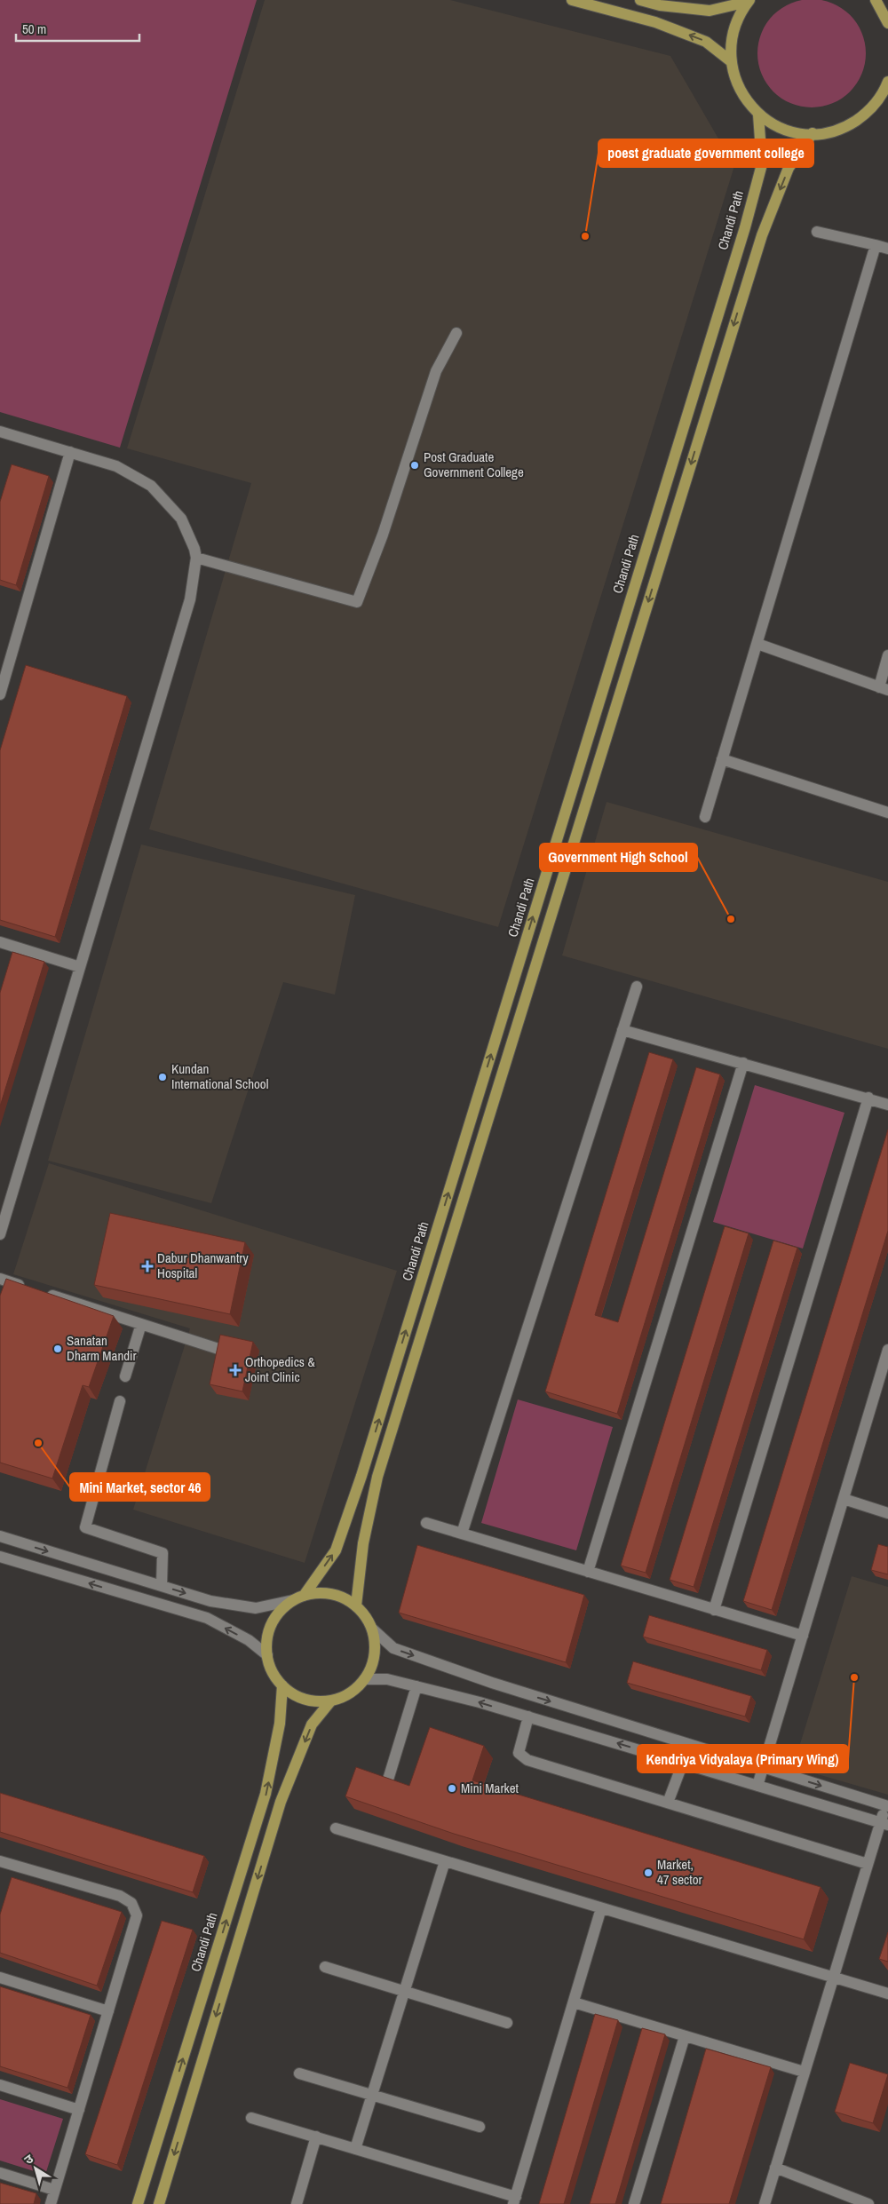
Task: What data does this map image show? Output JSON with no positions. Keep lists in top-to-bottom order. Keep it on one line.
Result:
{"streets":{"main road":["Chandi Path"]},"places":{"other":["poest graduate government college","Post Graduate Government College","Government High School","Kundan International School","Sanatan Dharm Mandir","Mini Market, sector 46","Kendriya Vidyalaya (Primary Wing)","Mini Market","Market, 47 sector"],"health":["Dabur Dhanwantry Hospital","Orthopedics & Joint Clinic"]},"scale_bar":"50 m","north":"top left"}
